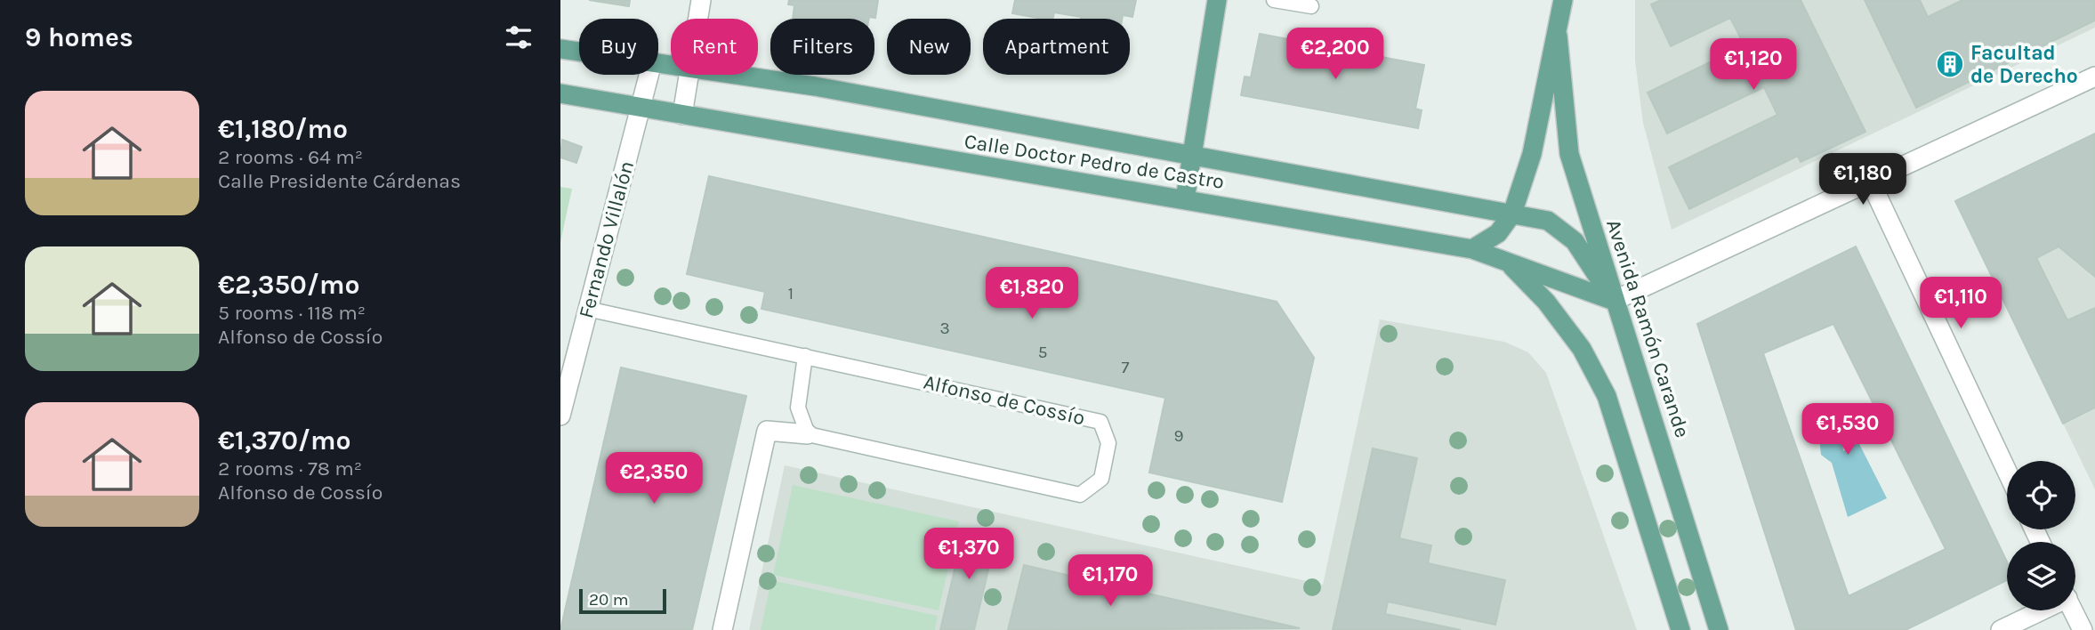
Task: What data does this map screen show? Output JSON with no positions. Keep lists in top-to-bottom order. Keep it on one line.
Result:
{"streets":{"main road":["Calle Doctor Pedro de Castro","Avenida Ramón Carande"],"street":["Fernando Villalón","Alfonso de Cossío"]},"crossings":[["Calle Doctor Pedro de Castro","Fernando Villalón"],["Calle Doctor Pedro de Castro","Avenida Ramón Carande"],["Fernando Villalón","Alfonso de Cossío"]],"places":{"building":["Facultad de Derecho"]},"house_numbers":["1","3","5","7","9"],"scale_bar":"20 m","page":{"heading":"9 homes","chip":["Buy","Rent","Filters","New","Apartment"],"price":["€2,200","€1,120","€1,180","€1,820","€1,110","€1,530","€2,350","€1,370","€1,170"],"list":[{"name":"€1,180/mo","note":"2 rooms · 64 m² · Calle Presidente Cárdenas"},{"name":"€2,350/mo","note":"5 rooms · 118 m² · Alfonso de Cossío"},{"name":"€1,370/mo","note":"2 rooms · 78 m² · Alfonso de Cossío"}],"scale":"20 m"}}
